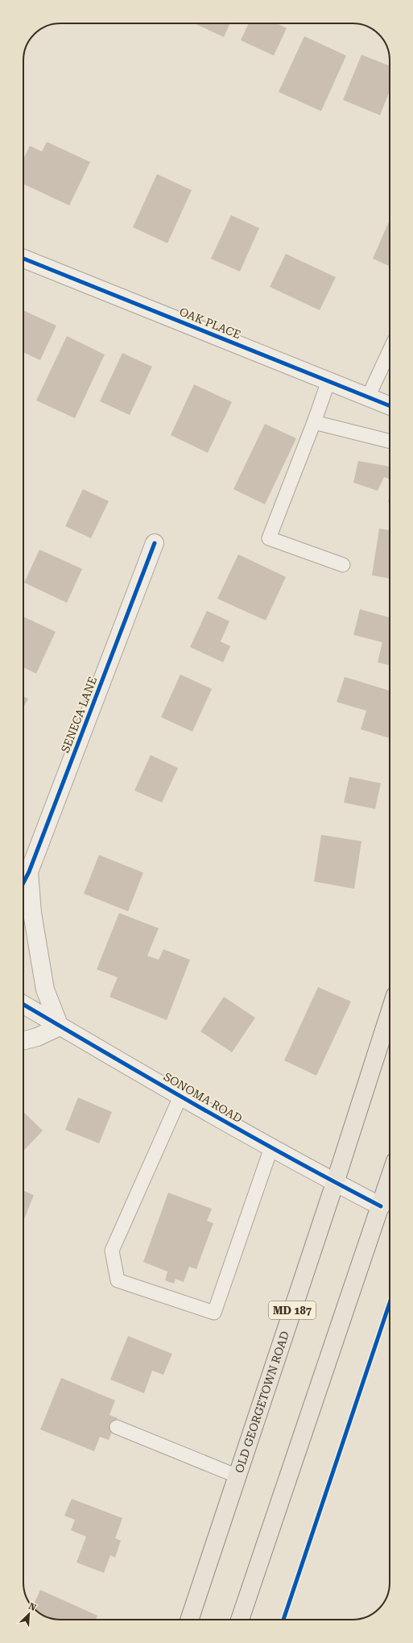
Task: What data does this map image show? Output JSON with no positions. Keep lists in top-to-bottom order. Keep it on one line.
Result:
{"streets":{"main road":["MD 187","OLD GEORGETOWN ROAD"],"street":["OAK PLACE","SENECA LANE","SONOMA ROAD"]},"crossings":[["SENECA LANE","SONOMA ROAD"],["SONOMA ROAD","OLD GEORGETOWN ROAD"]],"north":"top right"}
